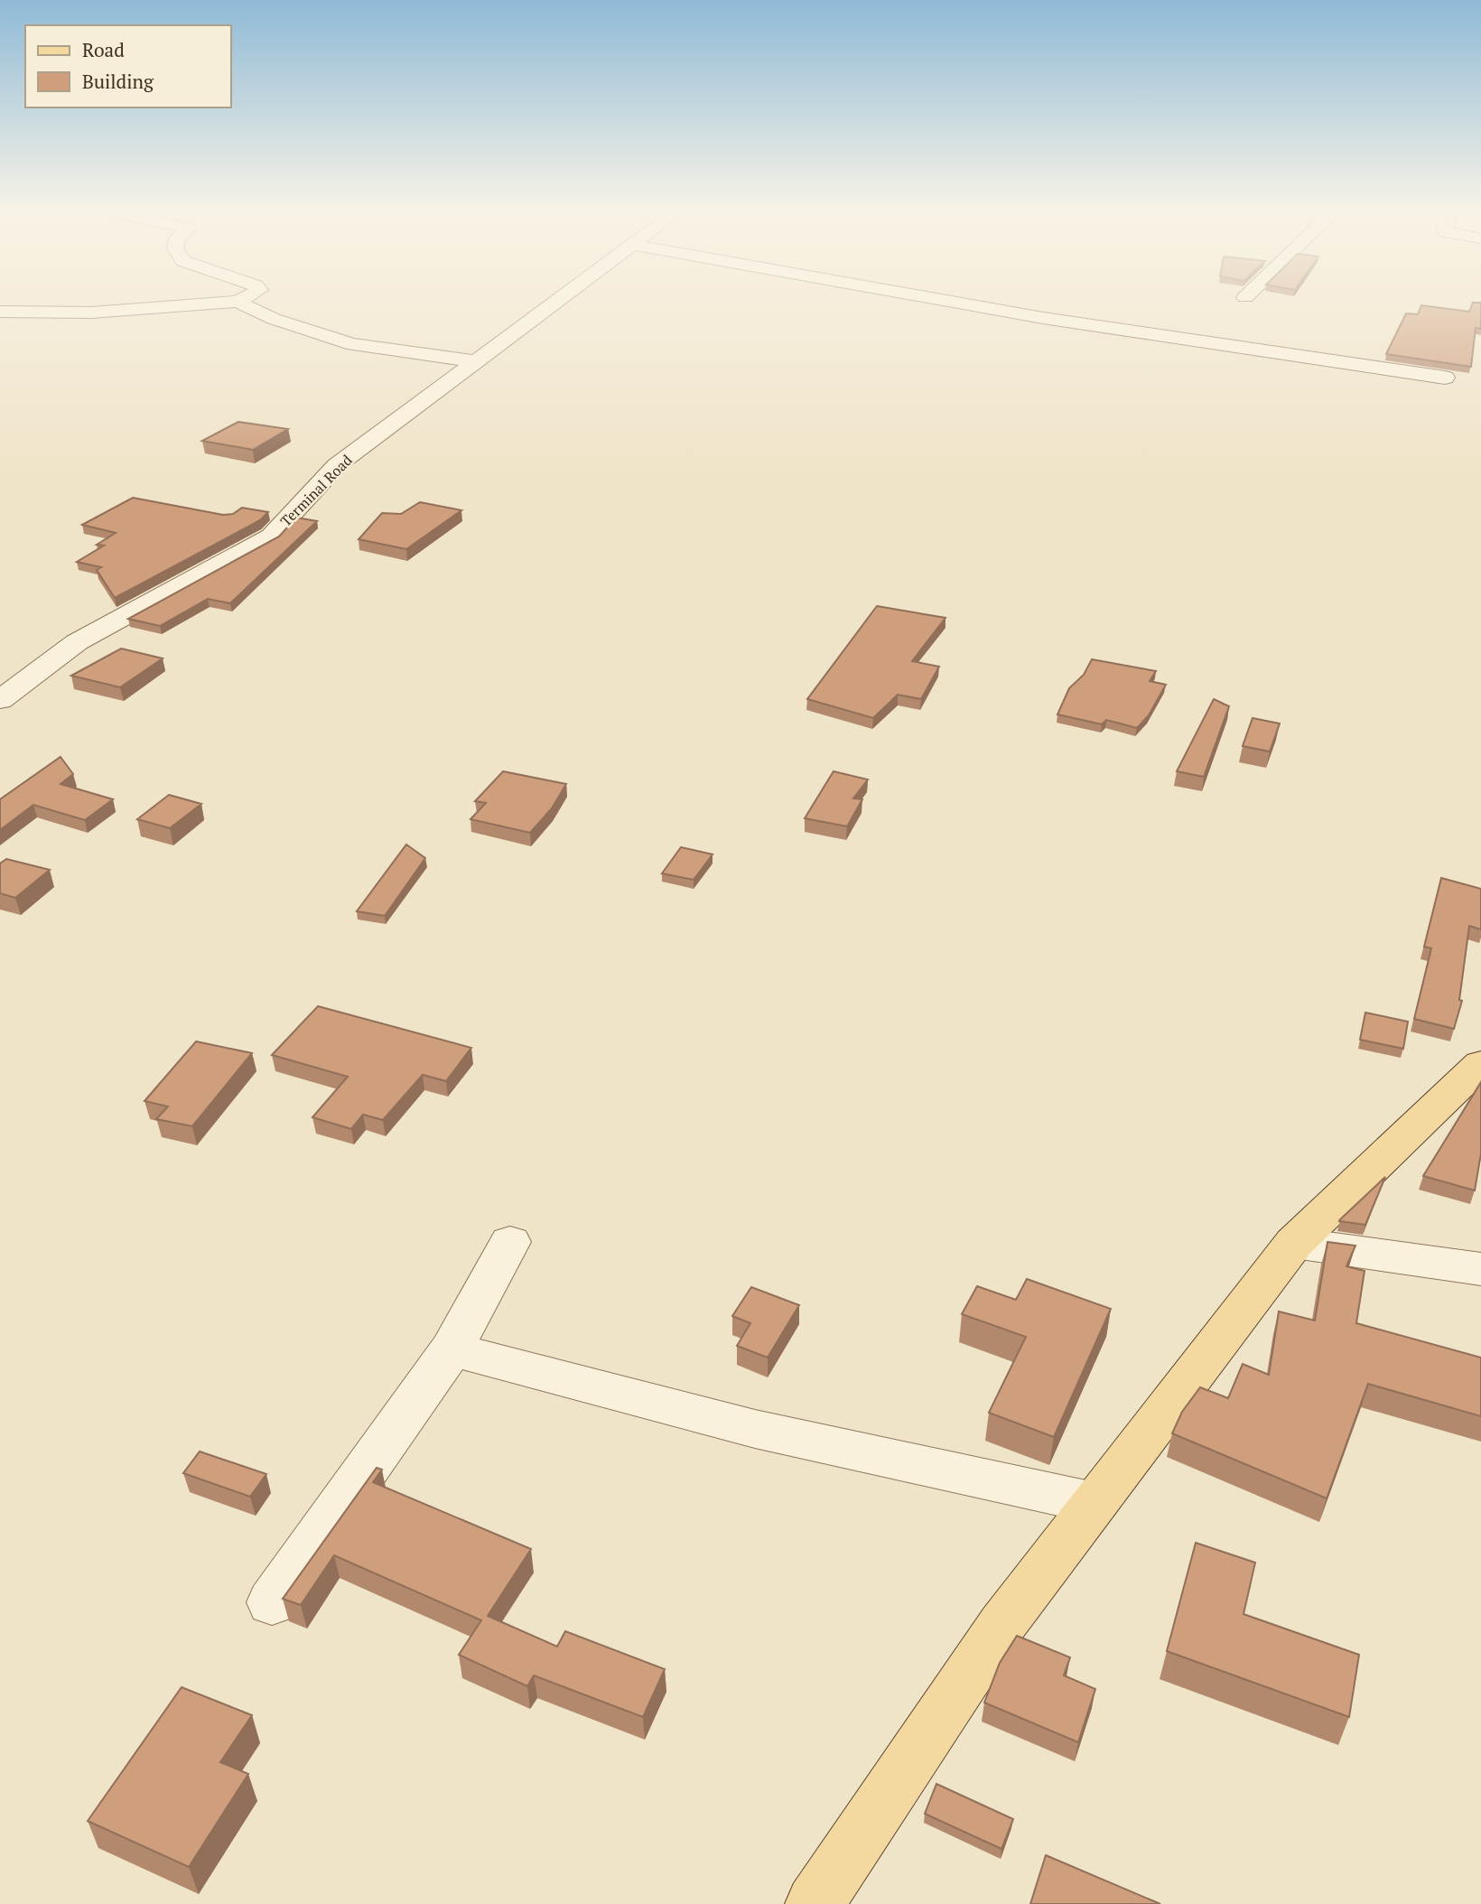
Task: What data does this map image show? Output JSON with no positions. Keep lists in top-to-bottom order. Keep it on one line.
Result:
{"streets":{"street":["Terminal Road"]},"legend":["Road","Building"]}
